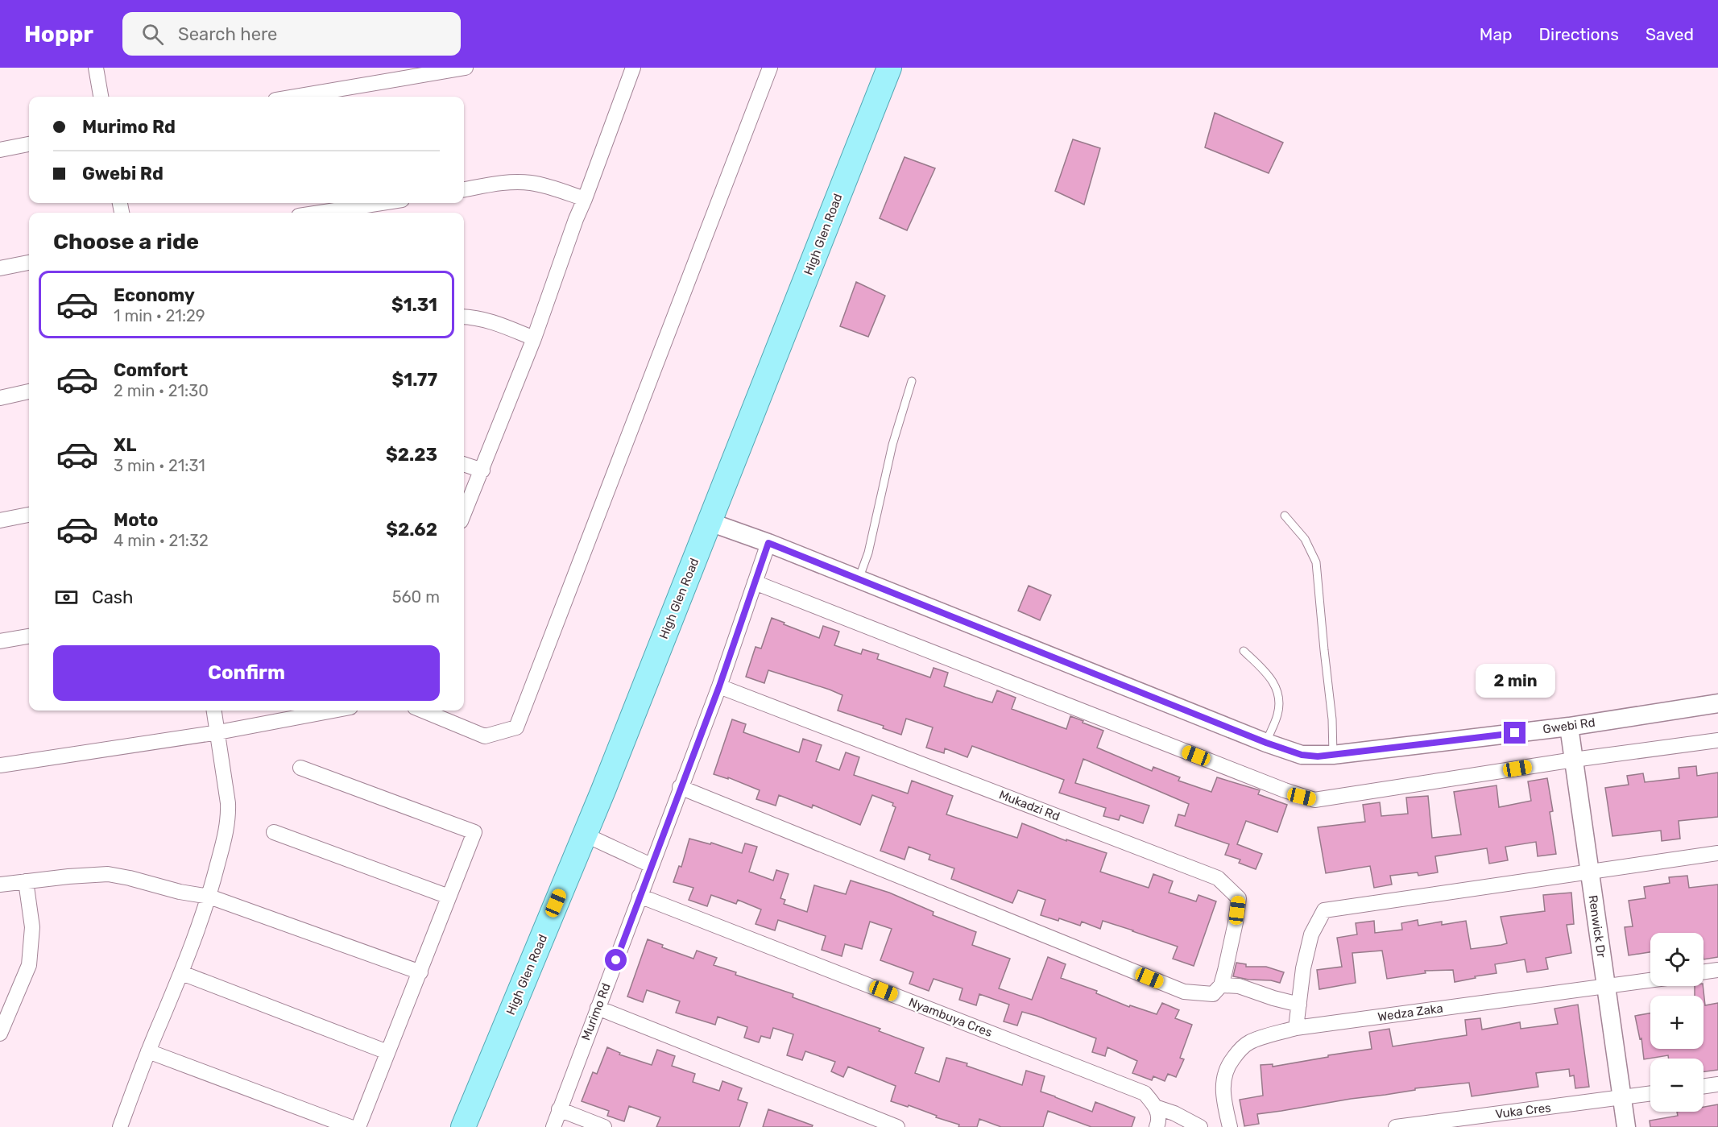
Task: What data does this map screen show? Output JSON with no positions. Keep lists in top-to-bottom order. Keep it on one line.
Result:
{"streets":{"main road":["High Glen Road"],"street":["Gwebi Rd","Mukadzi Rd","Renwick Dr","Murimo Rd","Wedza Zaka","Nyambuya Cres","Vuka Cres"]},"crossings":[["High Glen Road","Gwebi Rd"],["Gwebi Rd","Renwick Dr"],["Gwebi Rd","Murimo Rd"],["Mukadzi Rd","Murimo Rd"],["Renwick Dr","Wedza Zaka"],["Renwick Dr","Vuka Cres"],["Murimo Rd","Nyambuya Cres"]],"page":{"header":"Hoppr","search":"Search here","nav":["Map","Directions","Saved"],"banner":["Murimo Rd","Gwebi Rd"],"heading":"Choose a ride","list":[{"name":"Economy","note":"1 min · 21:29","value":"$1.31"},{"name":"Comfort","note":"2 min · 21:30","value":"$1.77"},{"name":"XL","note":"3 min · 21:31","value":"$2.23"},{"name":"Moto","note":"4 min · 21:32","value":"$2.62"}],"pay":["Cash","560 m"],"buttons":"Confirm","bubble":"2 min","map_buttons":["+","−"]}}
